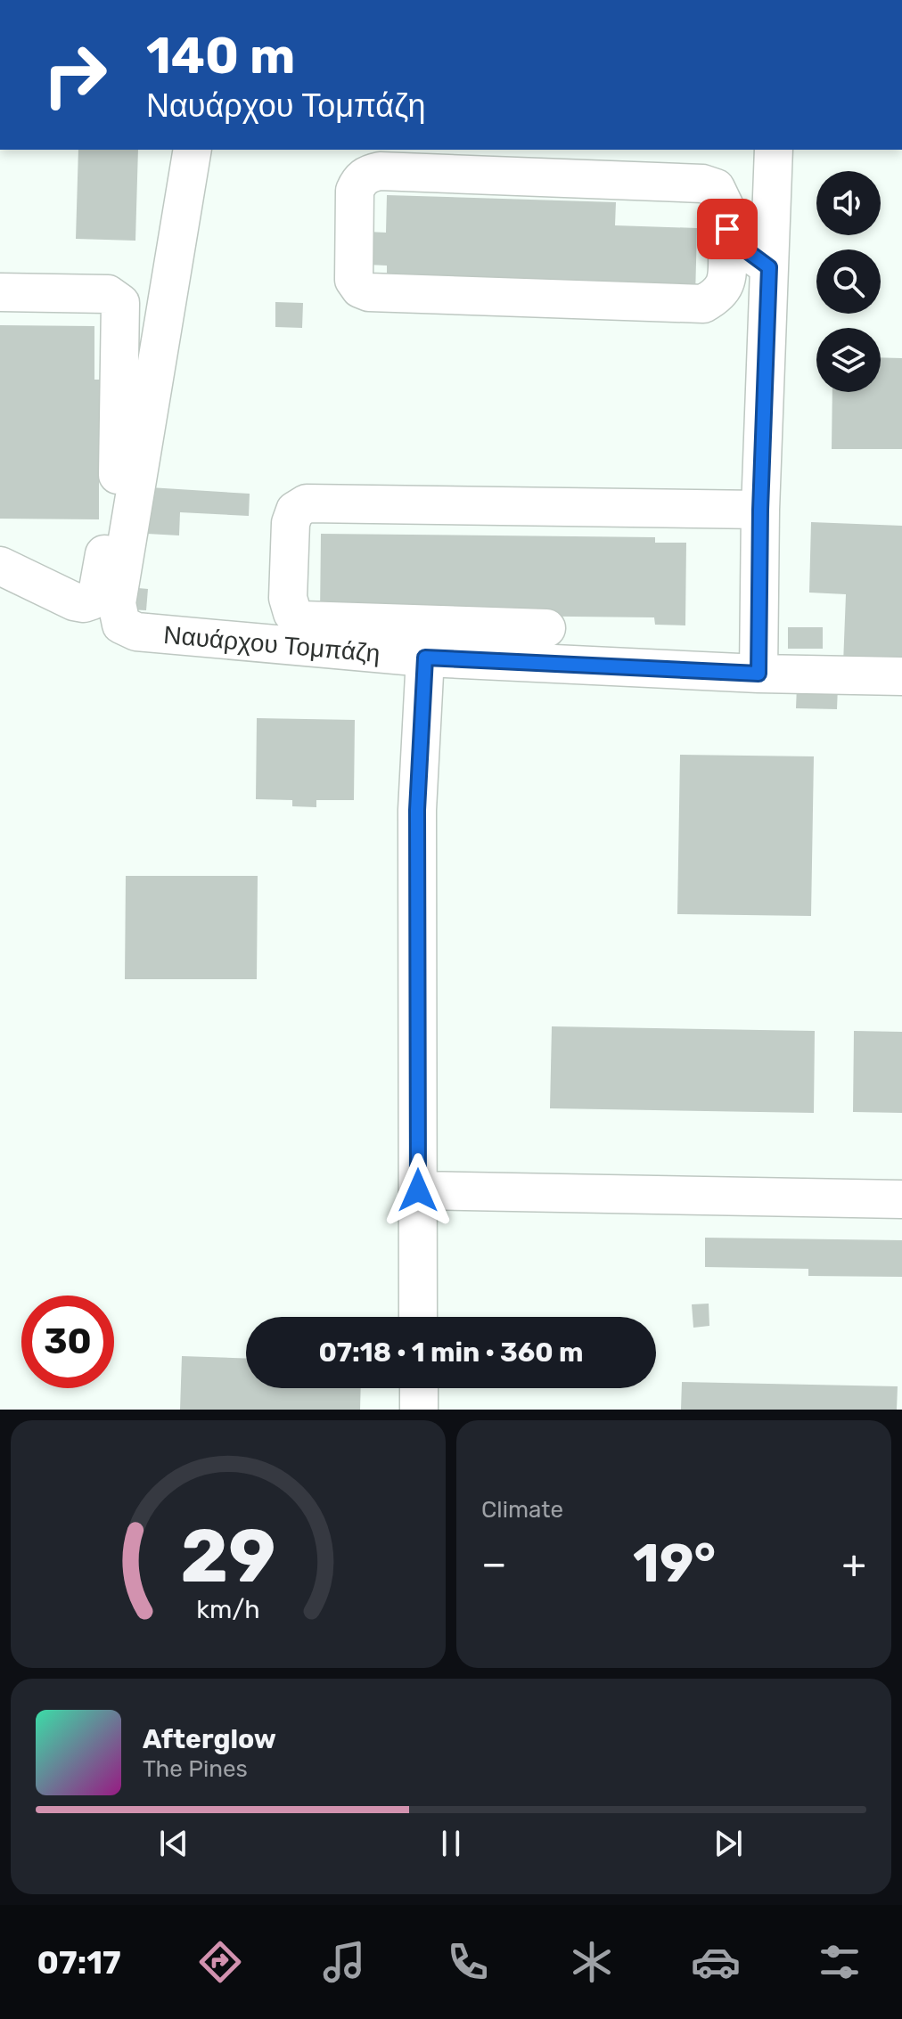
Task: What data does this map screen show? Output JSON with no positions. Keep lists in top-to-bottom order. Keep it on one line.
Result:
{"streets":{"street":["Ναυάρχου Τομπάζη"]},"page":{"turn":["140 m","Ναυάρχου Τομπάζη"],"limit":"30","trip":"07:18 · 1 min · 360 m","tile":"Climate","heat":["−","19°","+"],"song":["Afterglow","The Pines"],"tabs":"07:17","gauge":["29","km/h"]}}
